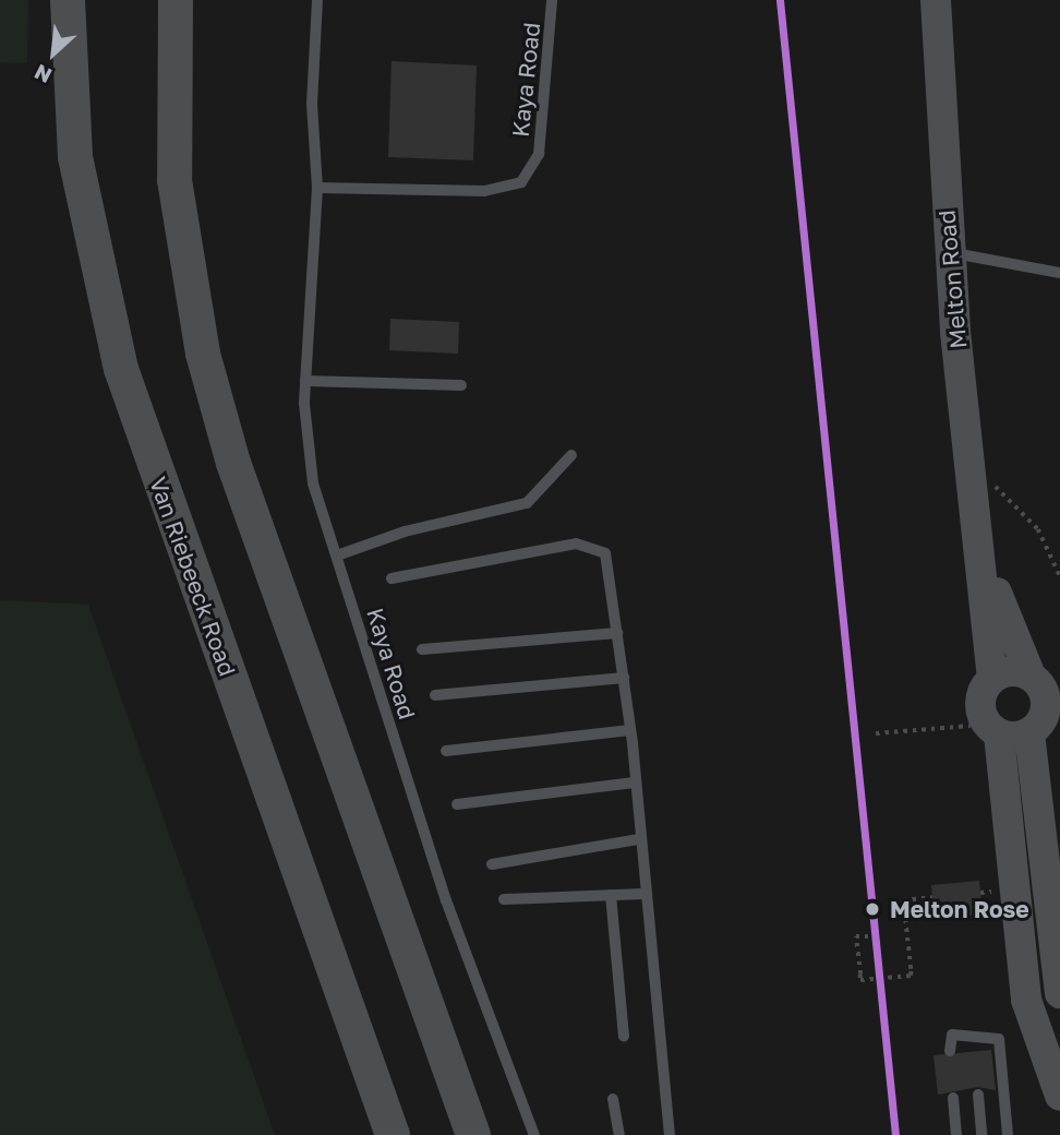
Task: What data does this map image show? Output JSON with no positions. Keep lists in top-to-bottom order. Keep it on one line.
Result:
{"streets":{"main road":["Van Riebeeck Road"],"street":["Melton Road"],"lane":["Kaya Road"]},"places":["Melton Rose"],"north":"bottom left"}
